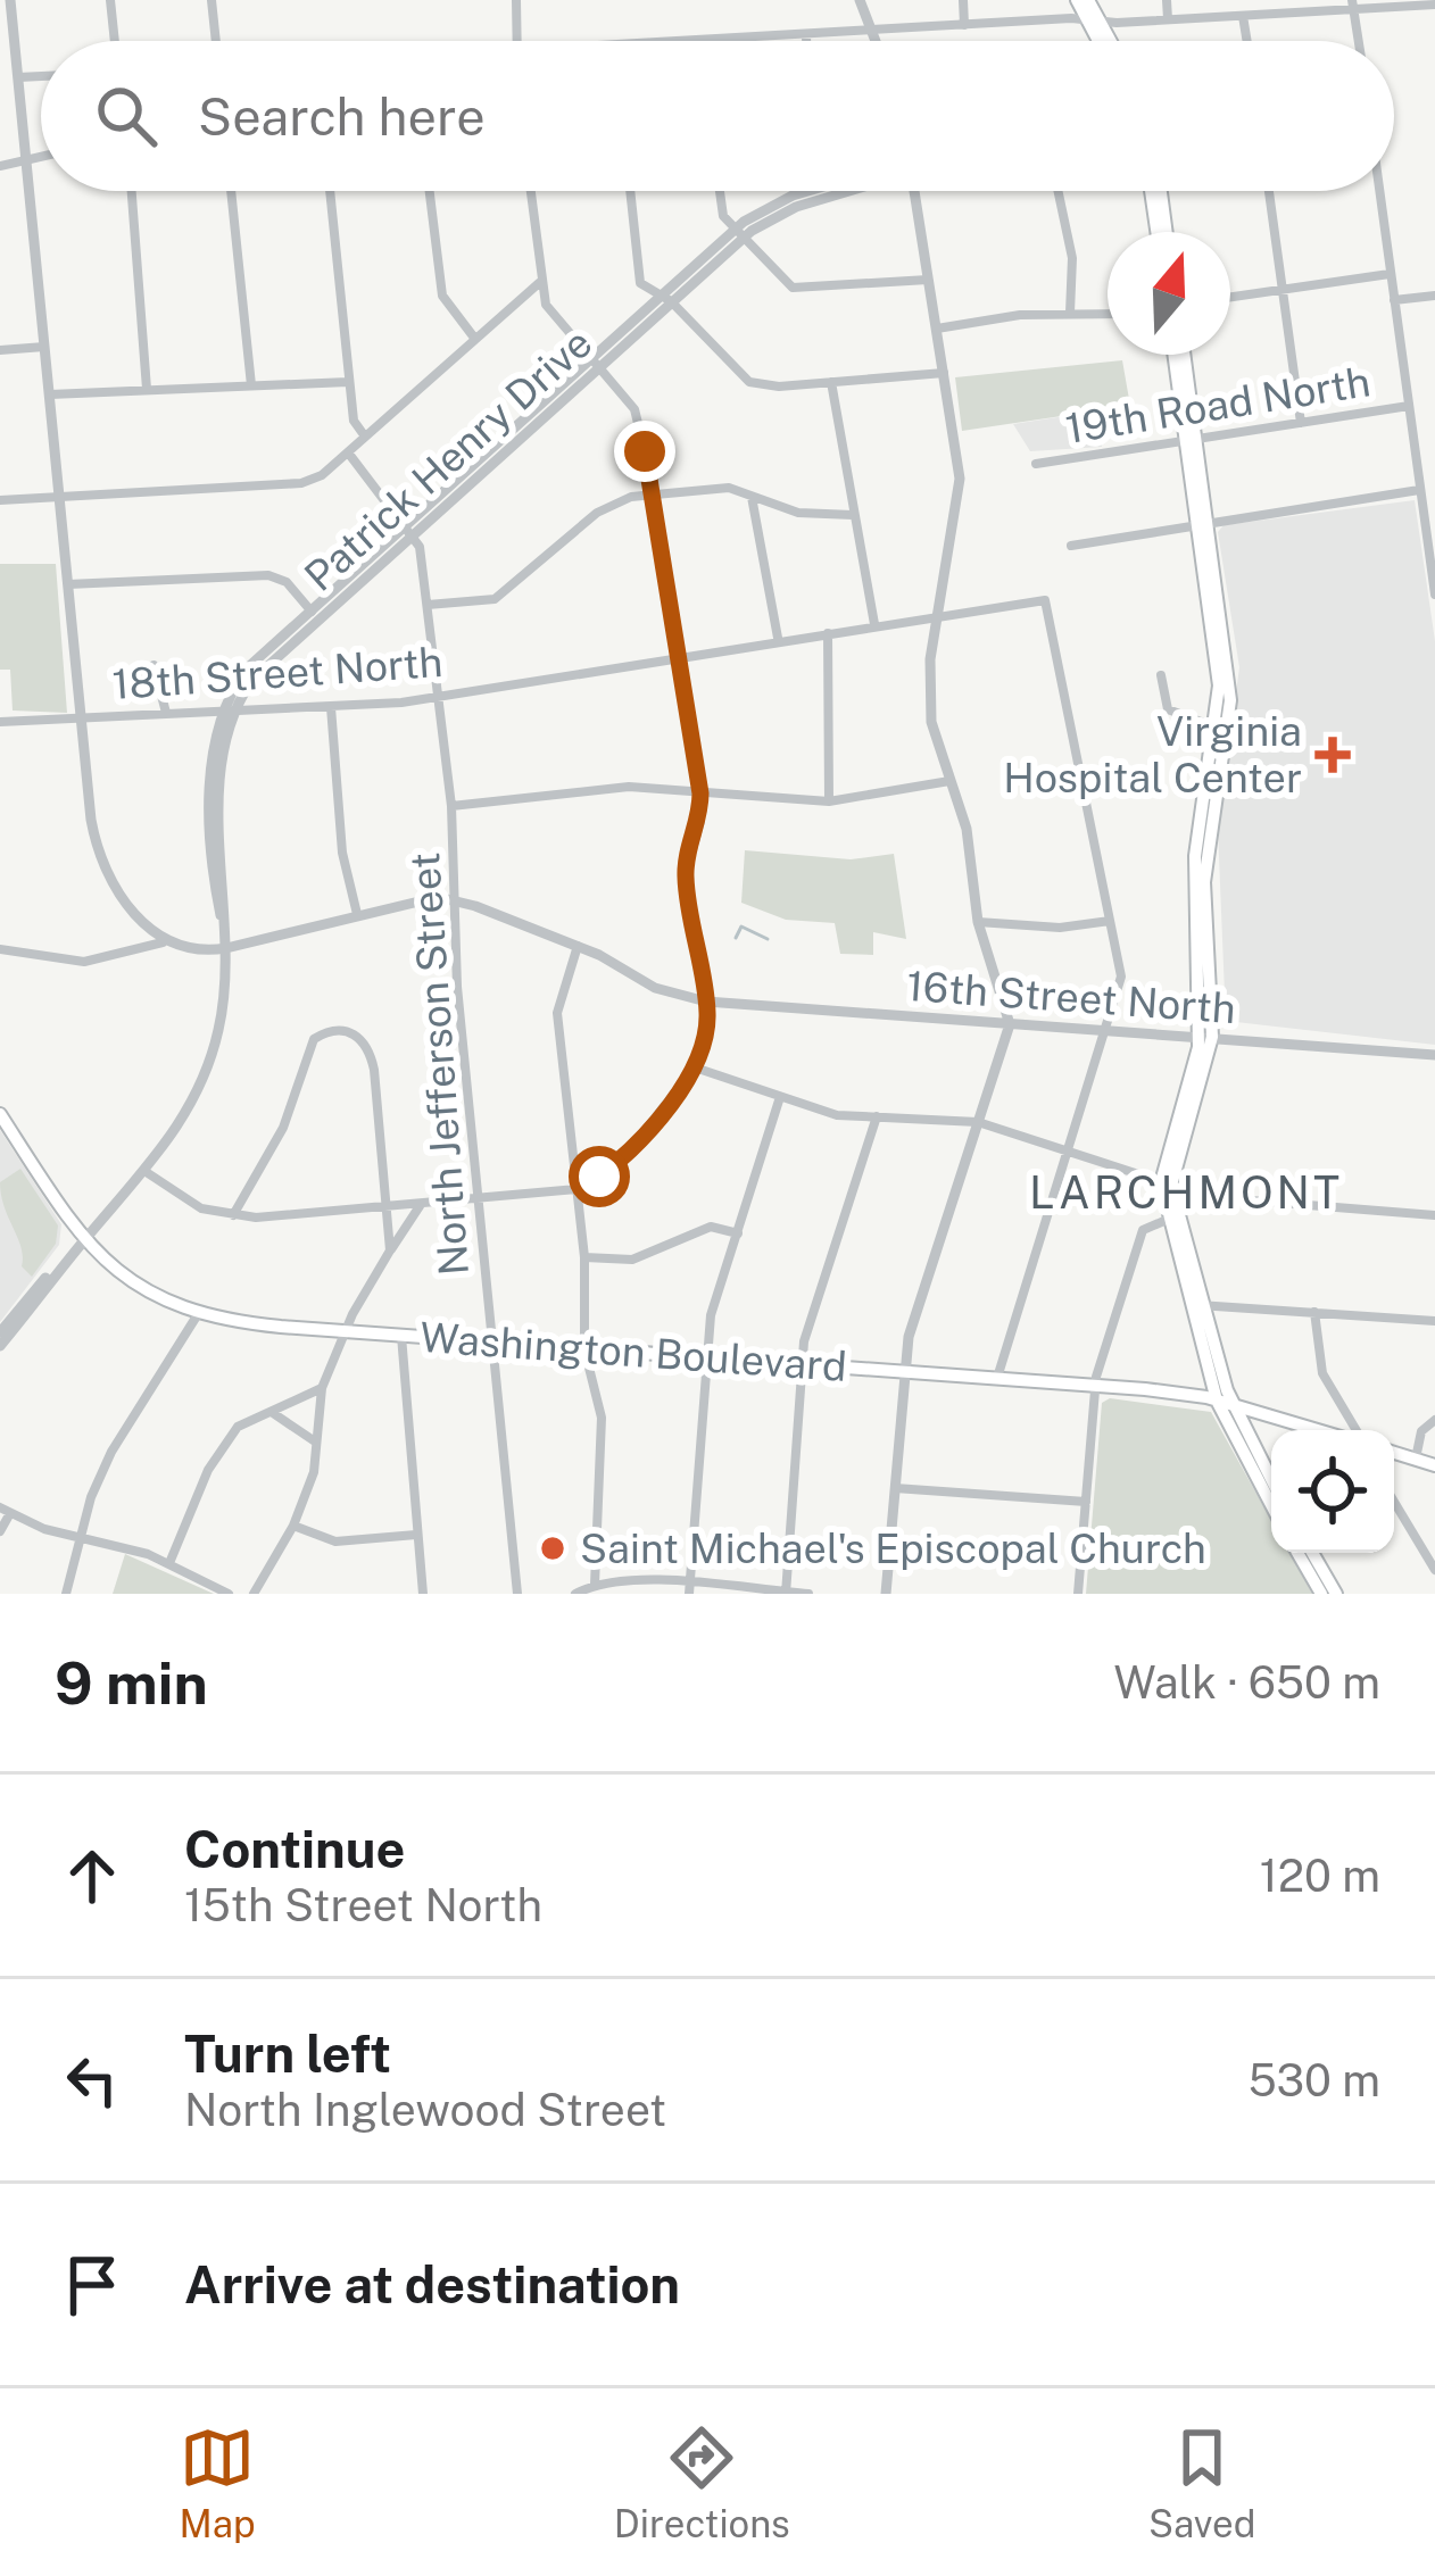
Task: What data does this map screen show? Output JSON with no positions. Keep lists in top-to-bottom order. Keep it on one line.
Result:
{"streets":{"main road":["Washington Boulevard"],"street":["19th Road North","Patrick Henry Drive","18th Street North","16th Street North","North Jefferson Street"]},"crossings":[["Patrick Henry Drive","18th Street North"],["Patrick Henry Drive","16th Street North"],["Patrick Henry Drive","North Jefferson Street"],["Patrick Henry Drive","Washington Boulevard"],["18th Street North","North Jefferson Street"],["16th Street North","North Jefferson Street"],["North Jefferson Street","Washington Boulevard"]],"districts":["LARCHMONT"],"places":{"health":["Virginia Hospital Center"],"other":["Saint Michael's Episcopal Church"]},"north":"top","page":{"search":"Search here","heading":["9 min","Walk · 650 m"],"list":[["Continue","15th Street North","120 m"],["Turn left","North Inglewood Street","530 m"],"Arrive at destination"],"nav":["Map","Directions","Saved"]}}
